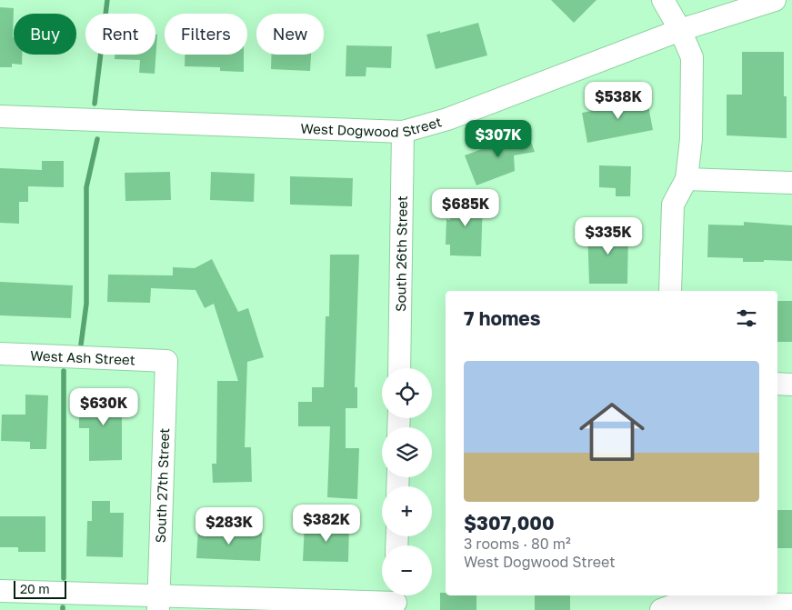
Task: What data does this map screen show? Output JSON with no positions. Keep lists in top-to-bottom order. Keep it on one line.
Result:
{"streets":{"street":["West Dogwood Street","South 26th Street","West Ash Street","South 27th Street"]},"crossings":[["West Dogwood Street","South 26th Street"],["West Ash Street","South 27th Street"]],"scale_bar":"20 m","page":{"chip":["Buy","Rent","Filters","New"],"price":["$538K","$307K","$685K","$335K","$630K","$382K","$283K"],"heading":"7 homes","list":[{"name":"$307,000","note":"3 rooms · 80 m² · West Dogwood Street"}],"map_buttons":["+","−"],"scale":"20 m"}}
